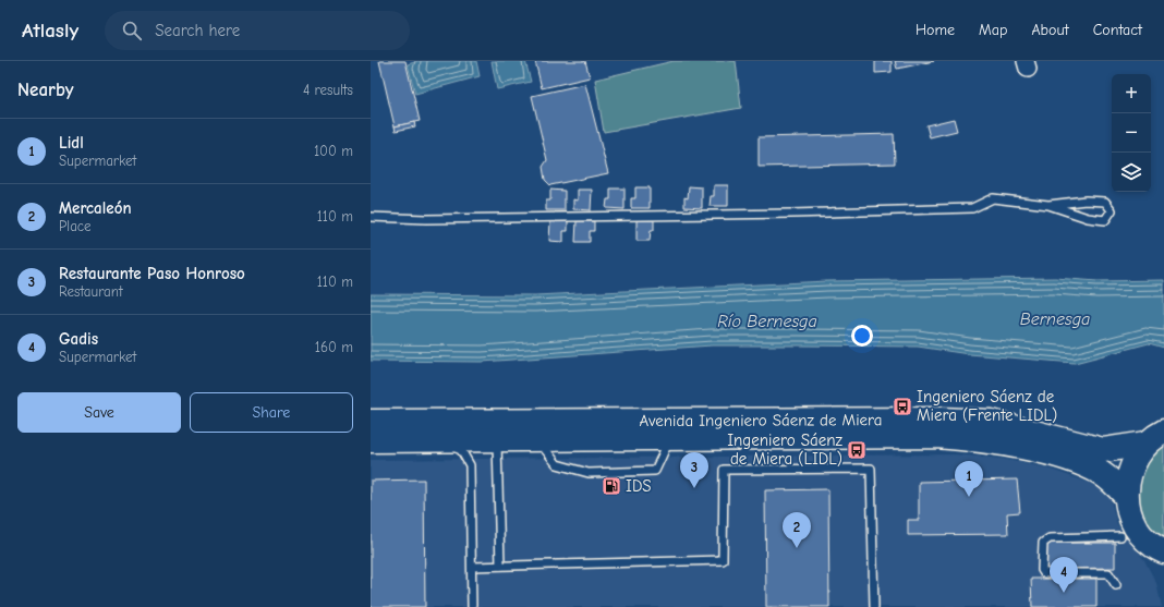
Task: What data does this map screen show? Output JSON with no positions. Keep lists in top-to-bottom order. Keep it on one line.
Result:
{"streets":{"main road":["Avenida Ingeniero Sáenz de Miera"]},"water":["Bernesga","Río Bernesga"],"places":{"bus stop":["Ingeniero Sáenz de Miera (Frente LIDL)","Ingeniero Sáenz de Miera (LIDL)"],"fuel station":["IDS"]},"page":{"header":"Atlasly","search":"Search here","nav":["Home","Map","About","Contact"],"heading":["Nearby","4 results"],"map_buttons":["+","−"],"list":[{"mark":"1","name":"Lidl","note":"Supermarket","value":"100 m"},{"mark":"2","name":"Mercaleón","note":"Place","value":"110 m"},{"mark":"3","name":"Restaurante Paso Honroso","note":"Restaurant","value":"110 m"},{"mark":"4","name":"Gadis","note":"Supermarket","value":"160 m"}],"buttons":["Save","Share"],"pins":["3","1","2","4"]}}
